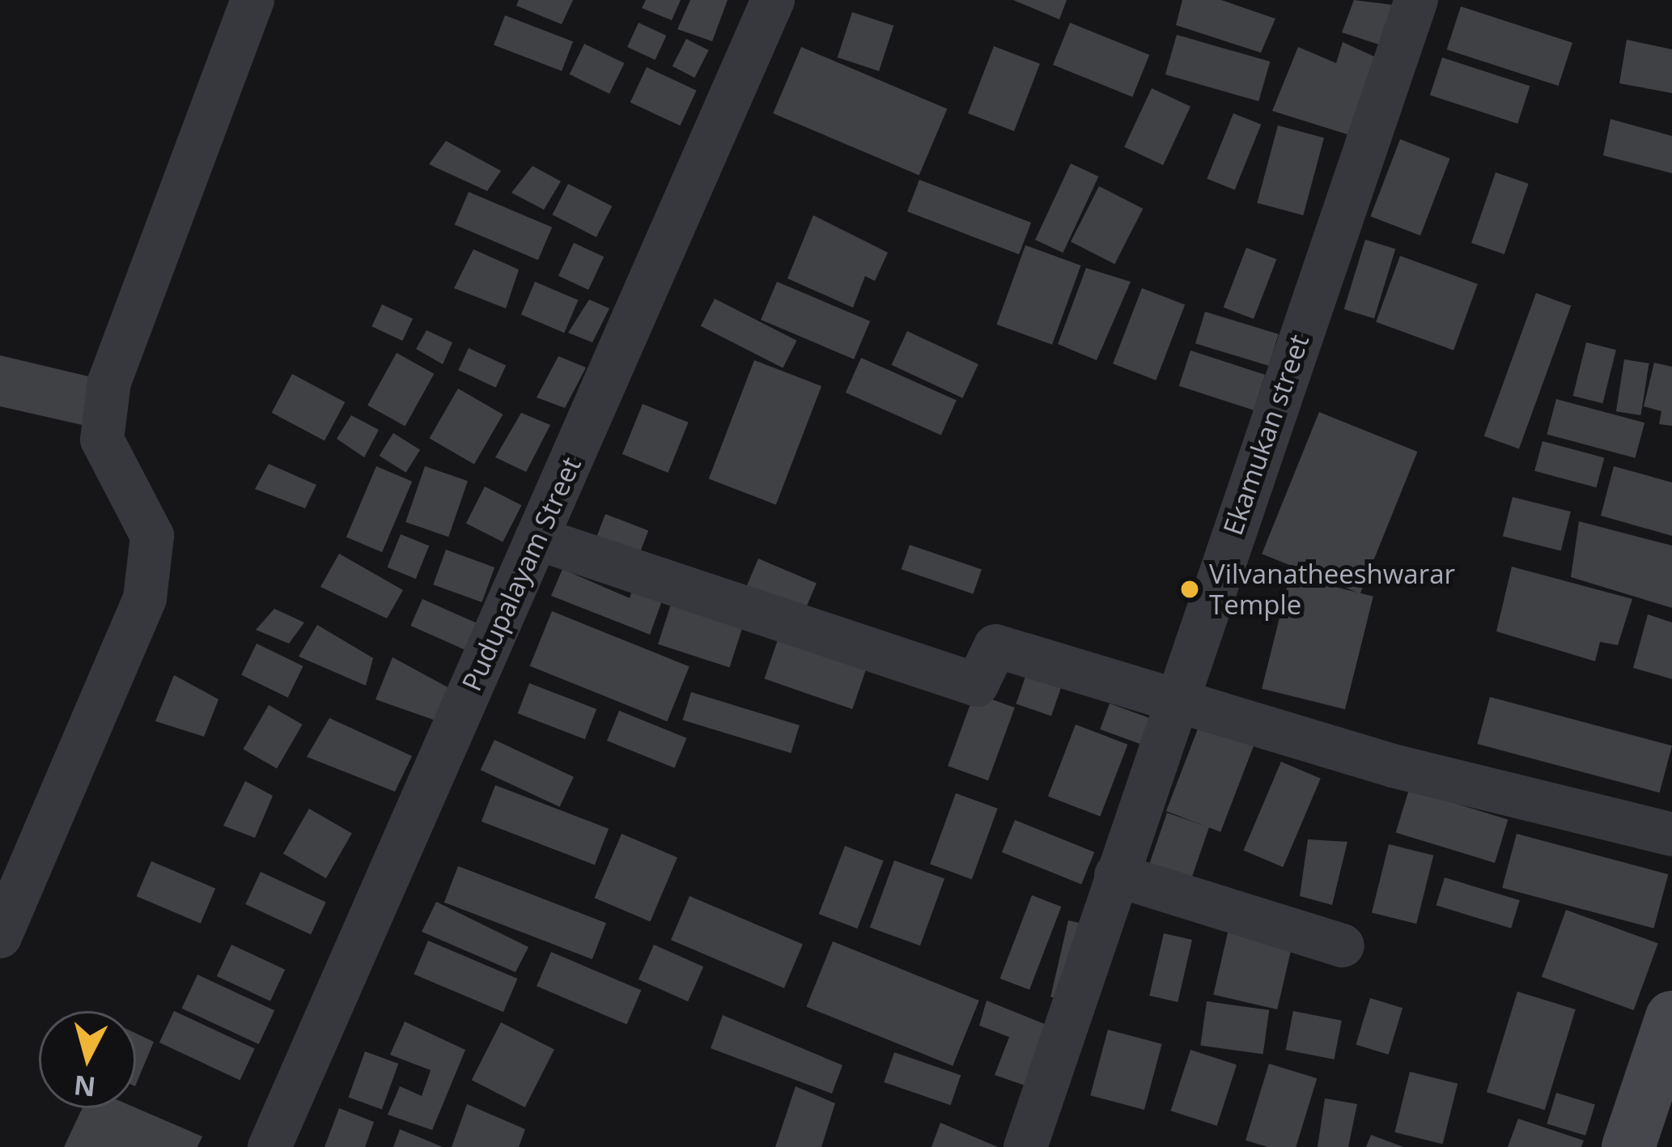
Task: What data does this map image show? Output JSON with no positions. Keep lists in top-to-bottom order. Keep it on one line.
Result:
{"streets":{"street":["Ekamukan street","Pudupalayam Street"]},"places":["Vilvanatheeshwarar Temple"],"north":"bottom"}
